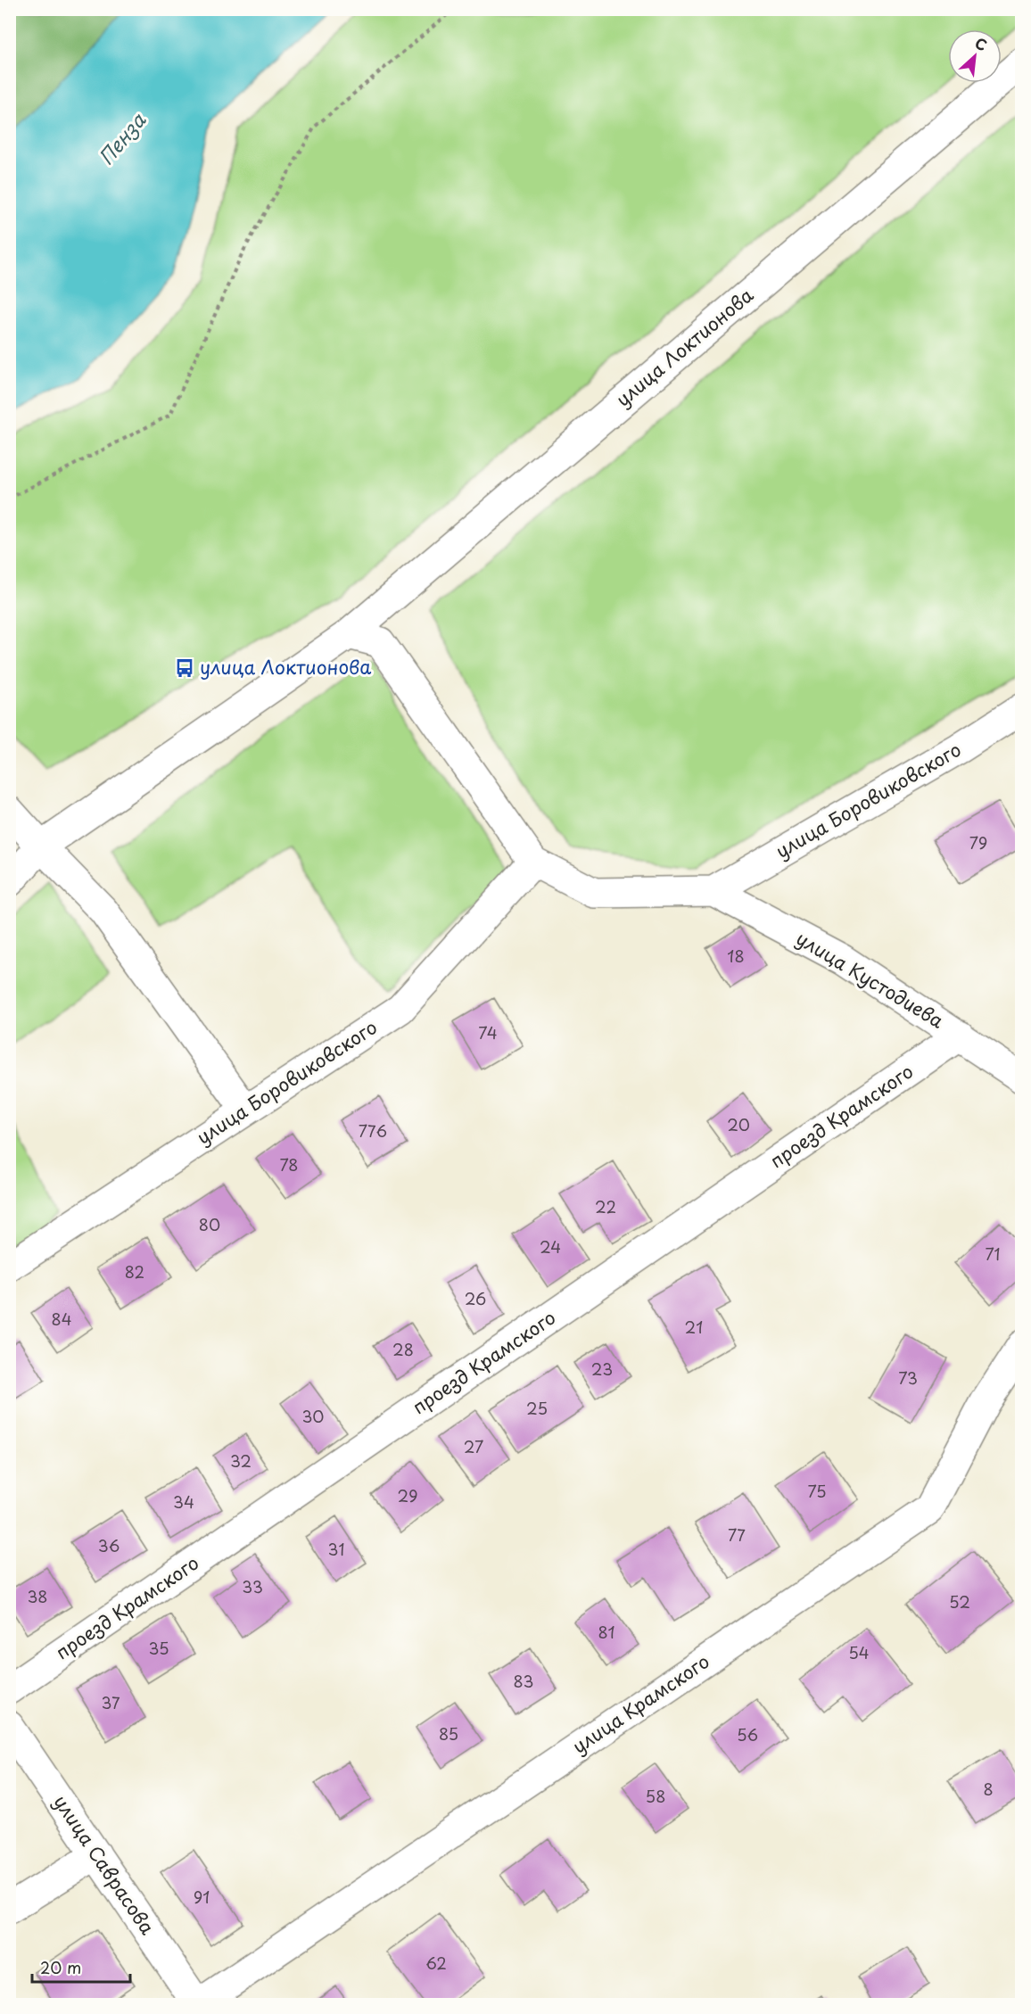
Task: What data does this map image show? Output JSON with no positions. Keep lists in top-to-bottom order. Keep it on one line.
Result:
{"streets":{"street":["улица Локтионова","улица Боровиковского","улица Кустодиева","проезд Крамского","улица Крамского","улица Саврасова"]},"crossings":[["улица Боровиковского","улица Кустодиева"],["улица Кустодиева","проезд Крамского"],["улица Крамского","улица Саврасова"]],"water":["Пенза"],"places":{"bus stop":["улица Локтионова"]},"house_numbers":["79","18","74","20","776","78","22","80","24","71","82","26","84","21","28","23","73","25","30","27","32","75","29","34","77","36","31","33","38","52","81","35","54","83","37","85","56","8","58","91","62"],"scale_bar":"20 m","north":"top right"}
